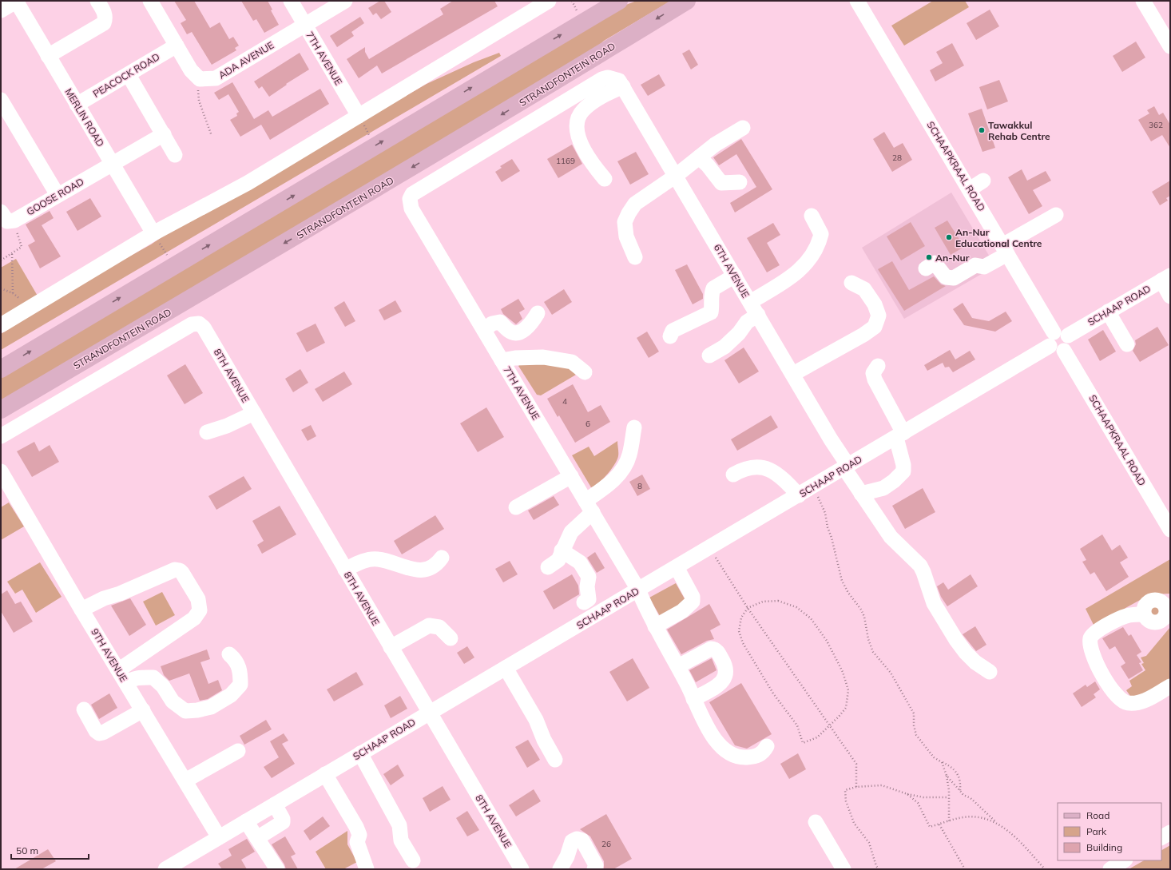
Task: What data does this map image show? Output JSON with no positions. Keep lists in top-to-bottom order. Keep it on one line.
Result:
{"streets":{"main road":["STRANDFONTEIN ROAD"],"street":["7TH AVENUE","ADA AVENUE","PEACOCK ROAD","MERLIN ROAD","SCHAAPKRAAL ROAD","GOOSE ROAD","6TH AVENUE","SCHAAP ROAD","8TH AVENUE","9TH AVENUE"]},"crossings":[["7TH AVENUE","ADA AVENUE"],["7TH AVENUE","6TH AVENUE"],["7TH AVENUE","SCHAAP ROAD"],["PEACOCK ROAD","MERLIN ROAD"],["MERLIN ROAD","GOOSE ROAD"],["SCHAAPKRAAL ROAD","SCHAAP ROAD"],["6TH AVENUE","SCHAAP ROAD"],["SCHAAP ROAD","8TH AVENUE"],["SCHAAP ROAD","9TH AVENUE"]],"places":["Tawakkul Rehab Centre","An-Nur Educational Centre","An-Nur"],"house_numbers":["362","28","1169","4","6","8","26"],"legend":["Road","Park","Building"],"scale_bar":"50 m"}
